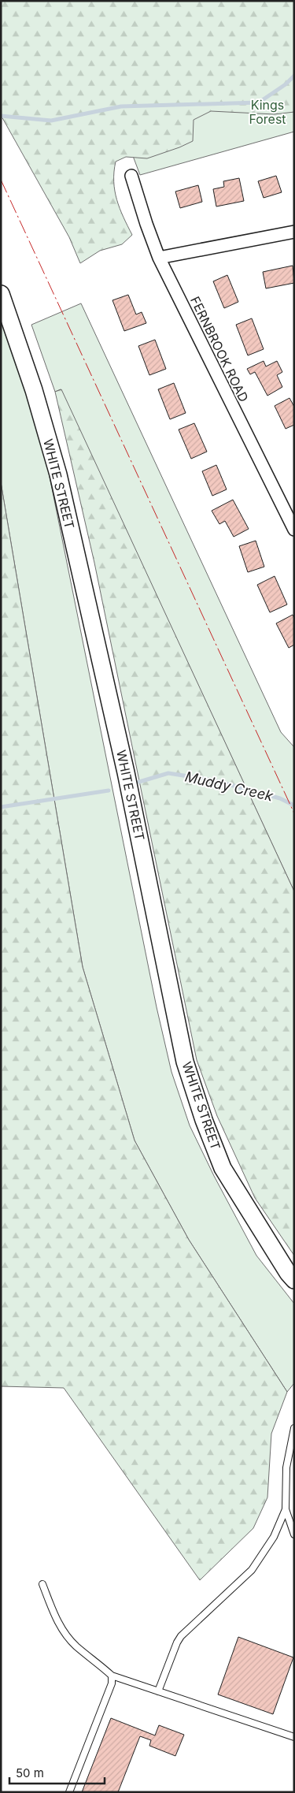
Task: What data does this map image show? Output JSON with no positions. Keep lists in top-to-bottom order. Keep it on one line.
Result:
{"streets":{"street":["FERNBROOK ROAD","WHITE STREET"]},"water":["Muddy Creek"],"parks":["Kings Forest"],"scale_bar":"50 m"}
